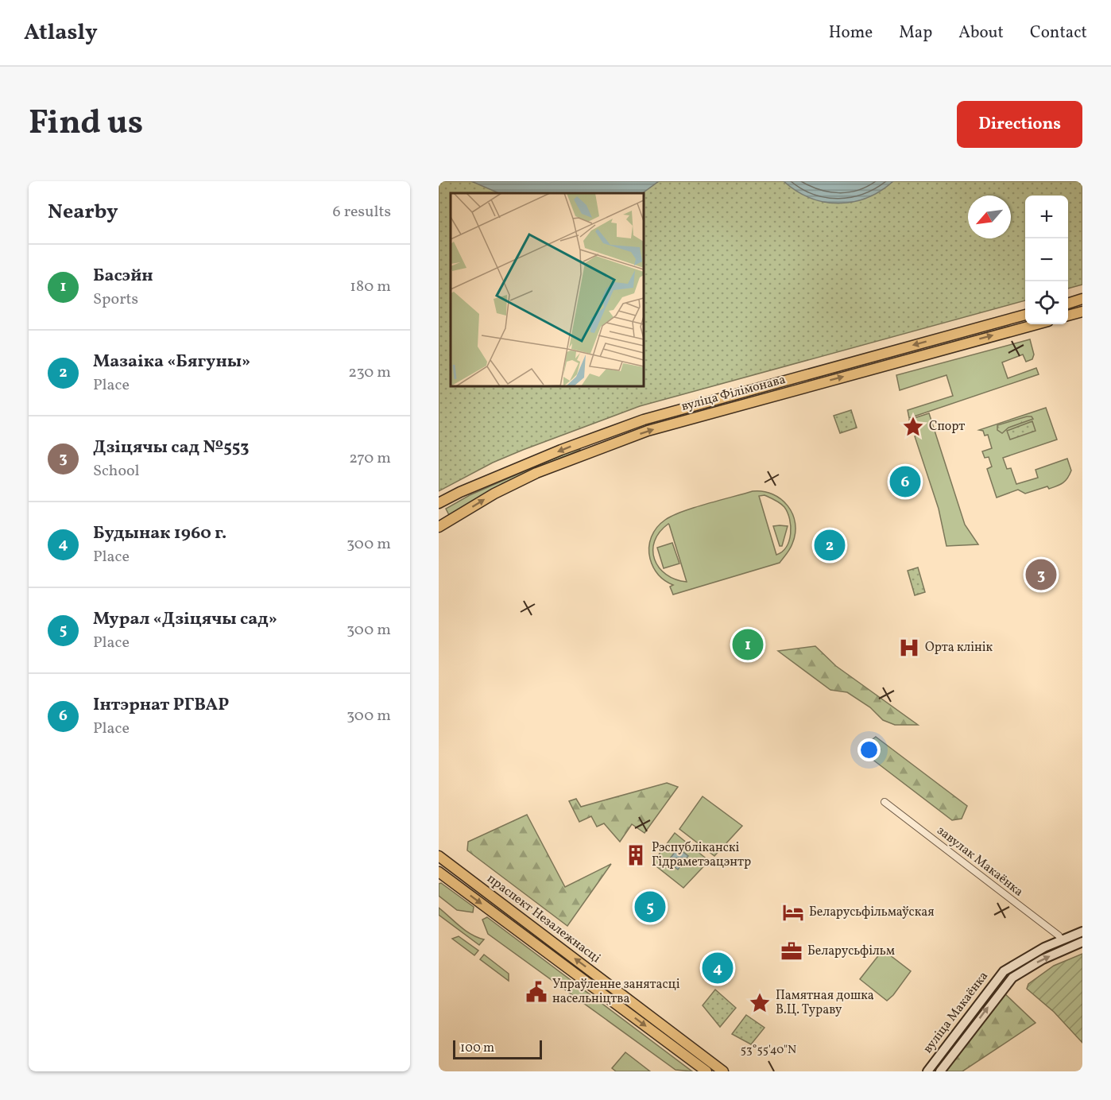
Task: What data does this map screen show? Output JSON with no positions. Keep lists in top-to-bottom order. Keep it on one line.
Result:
{"streets":{"main road":["вуліца Філімонава","праспект Незалежнасці"],"street":["завулак Макаёнка","вуліца Макаёнка"]},"crossings":[["завулак Макаёнка","вуліца Макаёнка"]],"places":{"place":["Спорт","Памятная дошка В.Ц. Тураву"],"hospital":["Орта клінік"],"building":["Рэспубліканскі Гідраметэацэнтр"],"hotel":["Беларусьфільмаўская"],"office":["Беларусьфільм"],"public building":["Упраўленне занятасці насельніцтва"]},"scale_bar":"100 m","north":"bottom left","page":{"header":"Atlasly","nav":["Home","Map","About","Contact"],"title":"Find us","buttons":"Directions","heading":["Nearby","6 results"],"map_buttons":["+","−"],"list":[{"mark":"1","name":"Басэйн","note":"Sports","value":"180 m"},{"mark":"2","name":"Мазаіка «Бягуны»","note":"Place","value":"230 m"},{"mark":"3","name":"Дзіцячы сад №553","note":"School","value":"270 m"},{"mark":"4","name":"Будынак 1960 г.","note":"Place","value":"300 m"},{"mark":"5","name":"Мурал «Дзіцячы сад»","note":"Place","value":"300 m"},{"mark":"6","name":"Інтэрнат РГВАР","note":"Place","value":"300 m"}],"pins":["6","2","3","1","5","4"],"scale":"100 m"},"coordinates":["53°55'40\"N"]}
